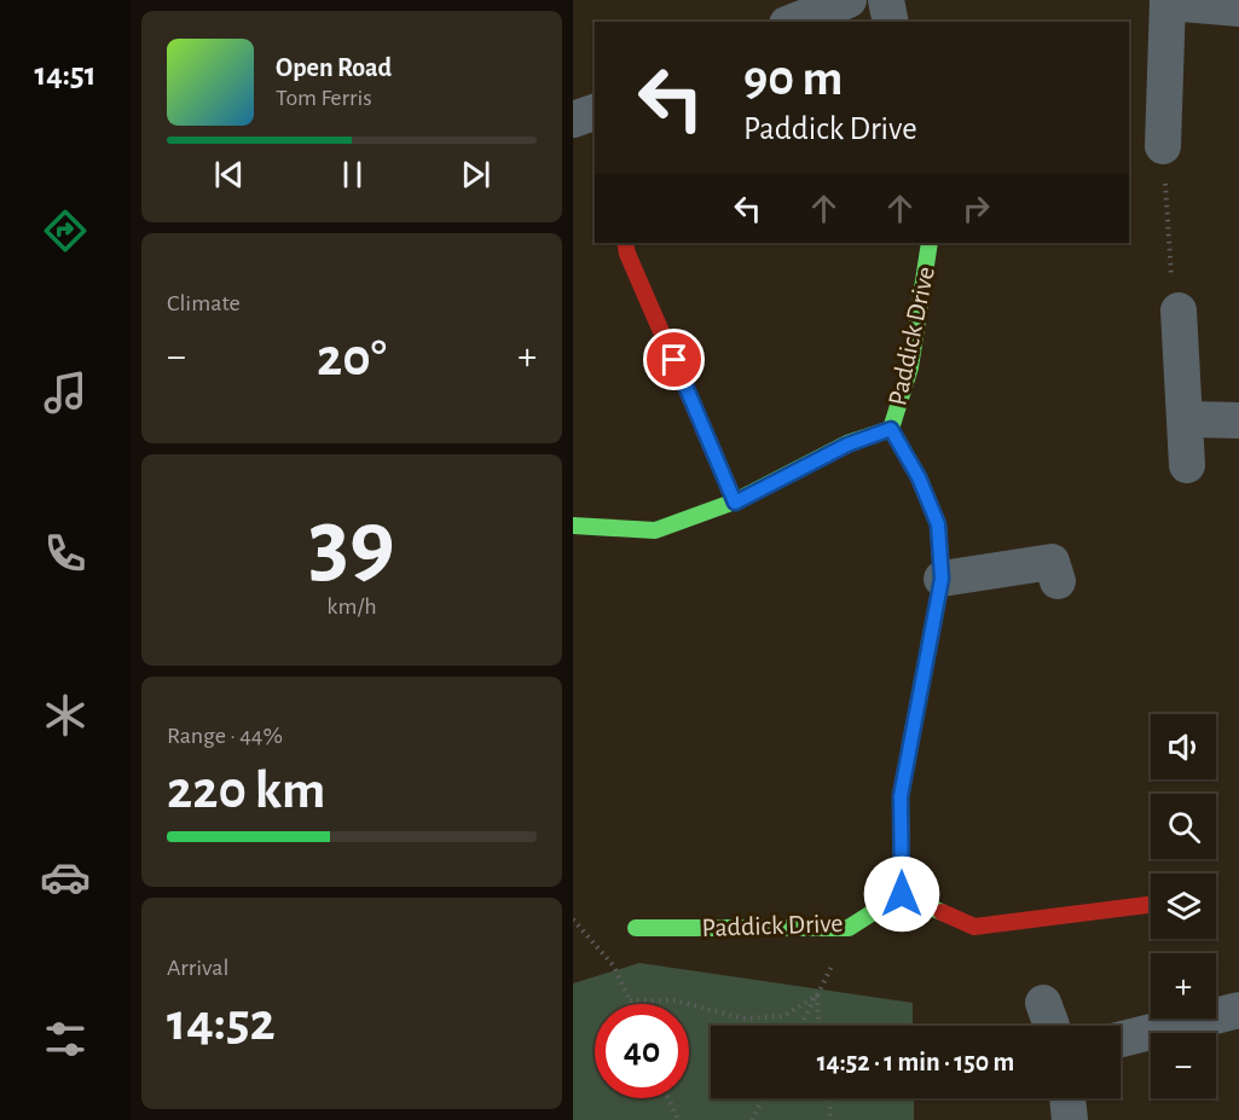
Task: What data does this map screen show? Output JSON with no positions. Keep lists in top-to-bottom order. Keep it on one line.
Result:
{"streets":{"street":["Paddick Drive"]},"page":{"tabs":"14:51","turn":["90 m","Paddick Drive"],"song":["Open Road","Tom Ferris"],"tile":["Climate",["39","km/h"],["Range · 44%","220 km"],["Arrival","14:52"]],"heat":["−","20°","+"],"map_buttons":["+","−"],"limit":"40","trip":"14:52 · 1 min · 150 m"}}
